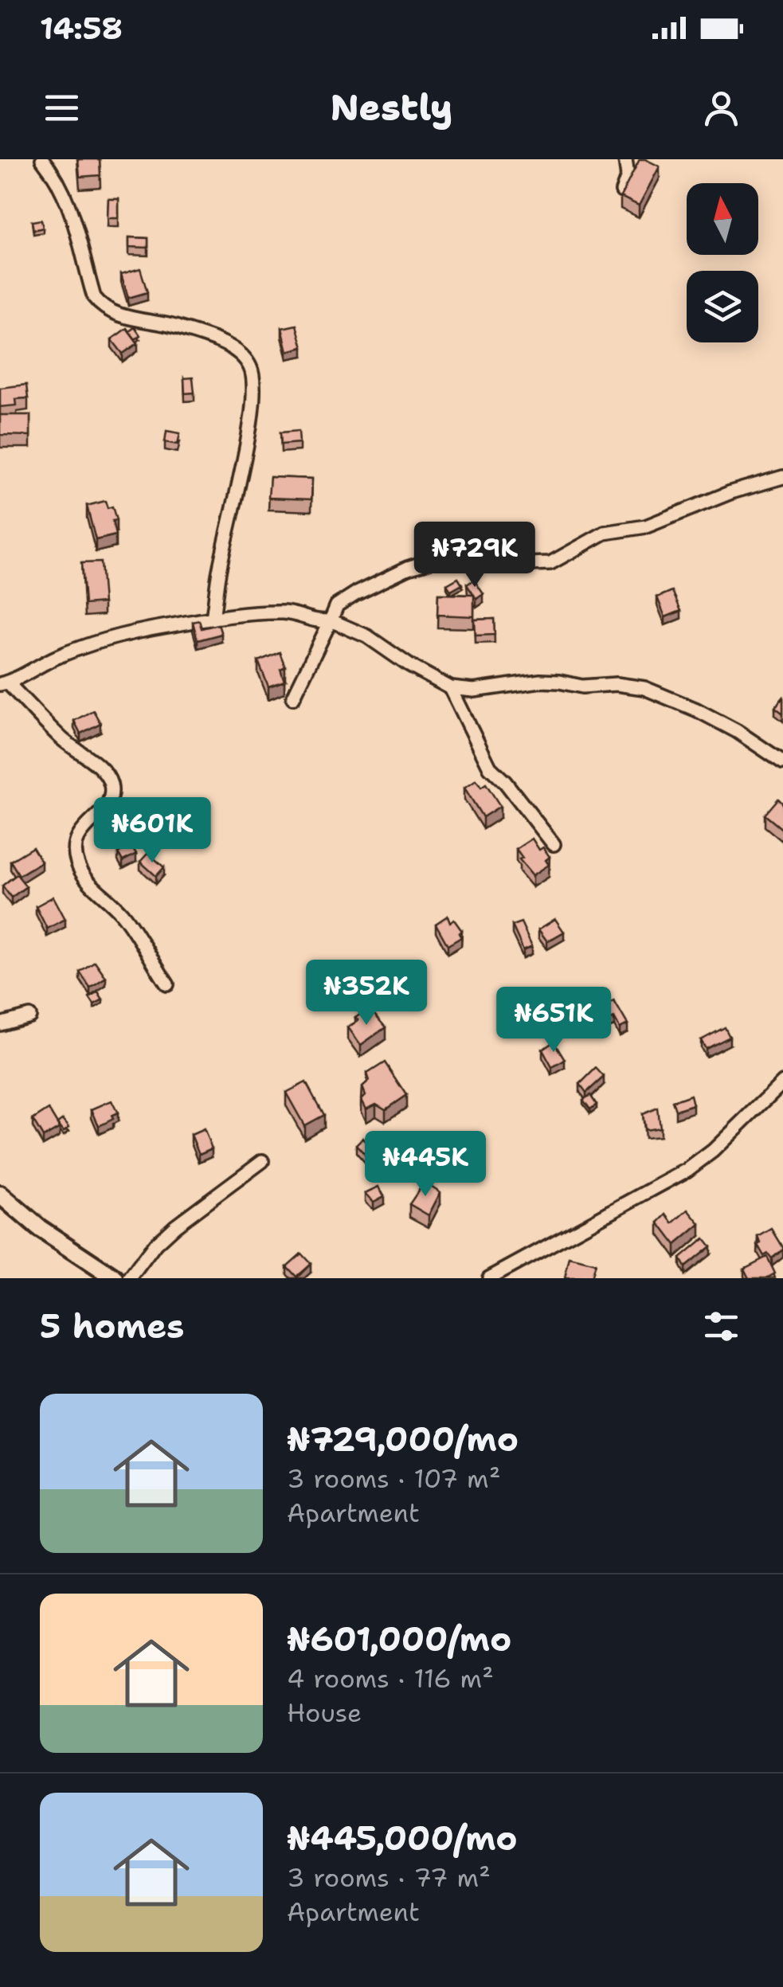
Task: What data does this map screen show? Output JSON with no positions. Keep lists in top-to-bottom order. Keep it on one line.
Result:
{"north":"top","page":{"status":"14:58","header":"Nestly","price":["₦729K","₦601K","₦352K","₦651K","₦445K"],"heading":"5 homes","list":[{"name":"₦729,000/mo","note":"3 rooms · 107 m² · Apartment"},{"name":"₦601,000/mo","note":"4 rooms · 116 m² · House"},{"name":"₦445,000/mo","note":"3 rooms · 77 m² · Apartment"}]}}
